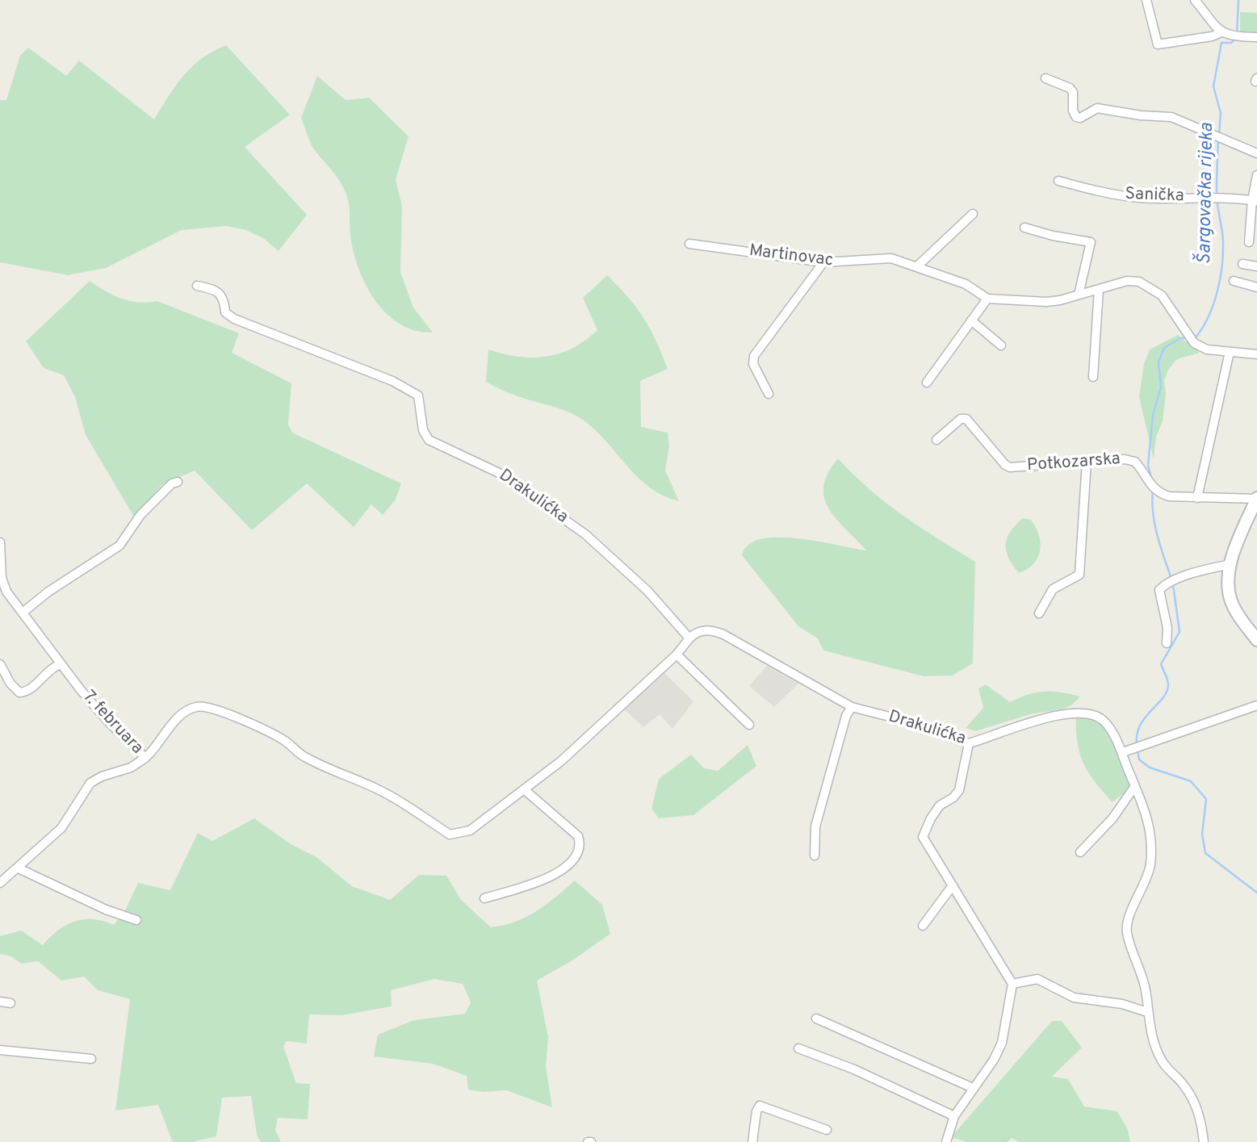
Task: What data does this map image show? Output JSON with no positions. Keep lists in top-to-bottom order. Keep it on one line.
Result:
{"streets":{"street":["Sanička","Martinovac","Potkozarska","Drakulićka","7. februara"]},"water":["Šargovačka rijeka"]}
